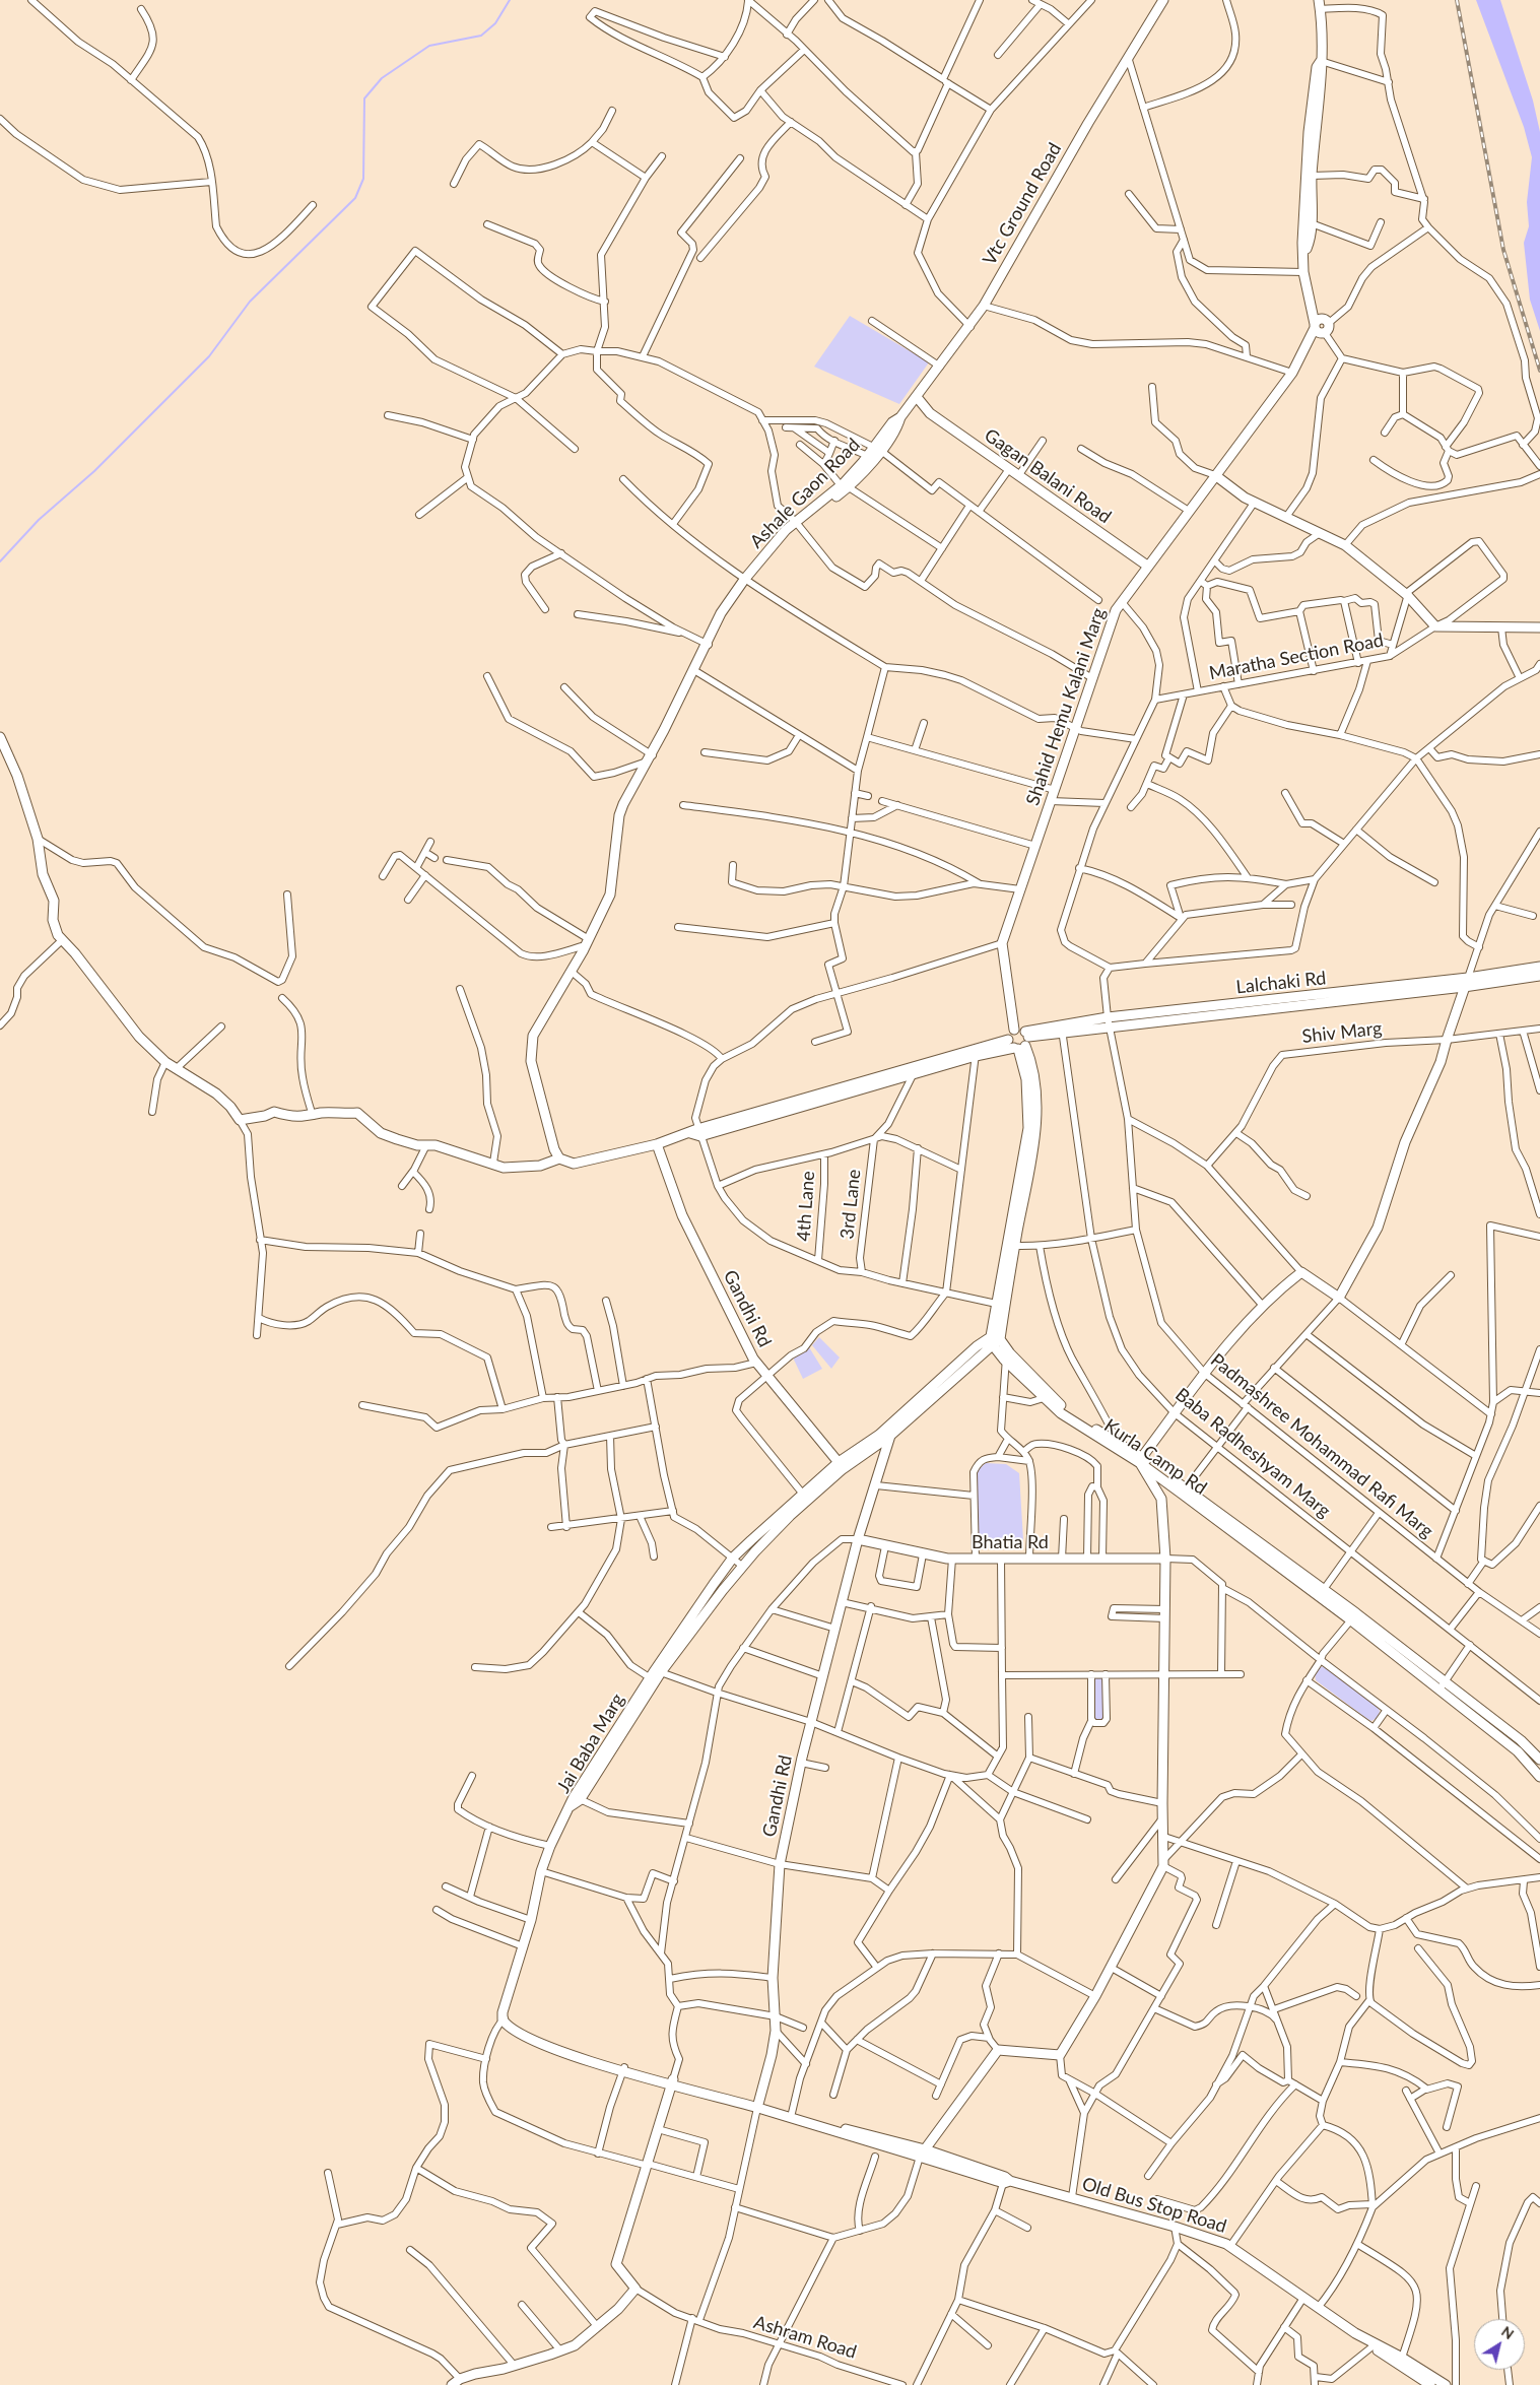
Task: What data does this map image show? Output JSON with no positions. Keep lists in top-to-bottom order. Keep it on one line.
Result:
{"streets":{"street":["Vtc Ground Road","Gagan Balani Road","Ashale Gaon Road","Maratha Section Road","Shahid Hemu Kalani Marg","Lalchaki Rd","Shiv Marg","3rd Lane","4th Lane","Gandhi Rd","Padmashree Mohammad Rafi Marg","Baba Radheshyam Marg","Kurla Camp Rd","Bhatia Rd","Jai Baba Marg","Old Bus Stop Road","Ashram Road"]},"crossings":[["Vtc Ground Road","Gagan Balani Road"],["Vtc Ground Road","Ashale Gaon Road"],["Gagan Balani Road","Shahid Hemu Kalani Marg"],["Ashale Gaon Road","Lalchaki Rd"],["Shahid Hemu Kalani Marg","Lalchaki Rd"],["Lalchaki Rd","Gandhi Rd"],["Lalchaki Rd","Padmashree Mohammad Rafi Marg"],["Lalchaki Rd","Baba Radheshyam Marg"],["Gandhi Rd","Bhatia Rd"],["Gandhi Rd","Jai Baba Marg"],["Kurla Camp Rd","Jai Baba Marg"]],"north":"top right"}
